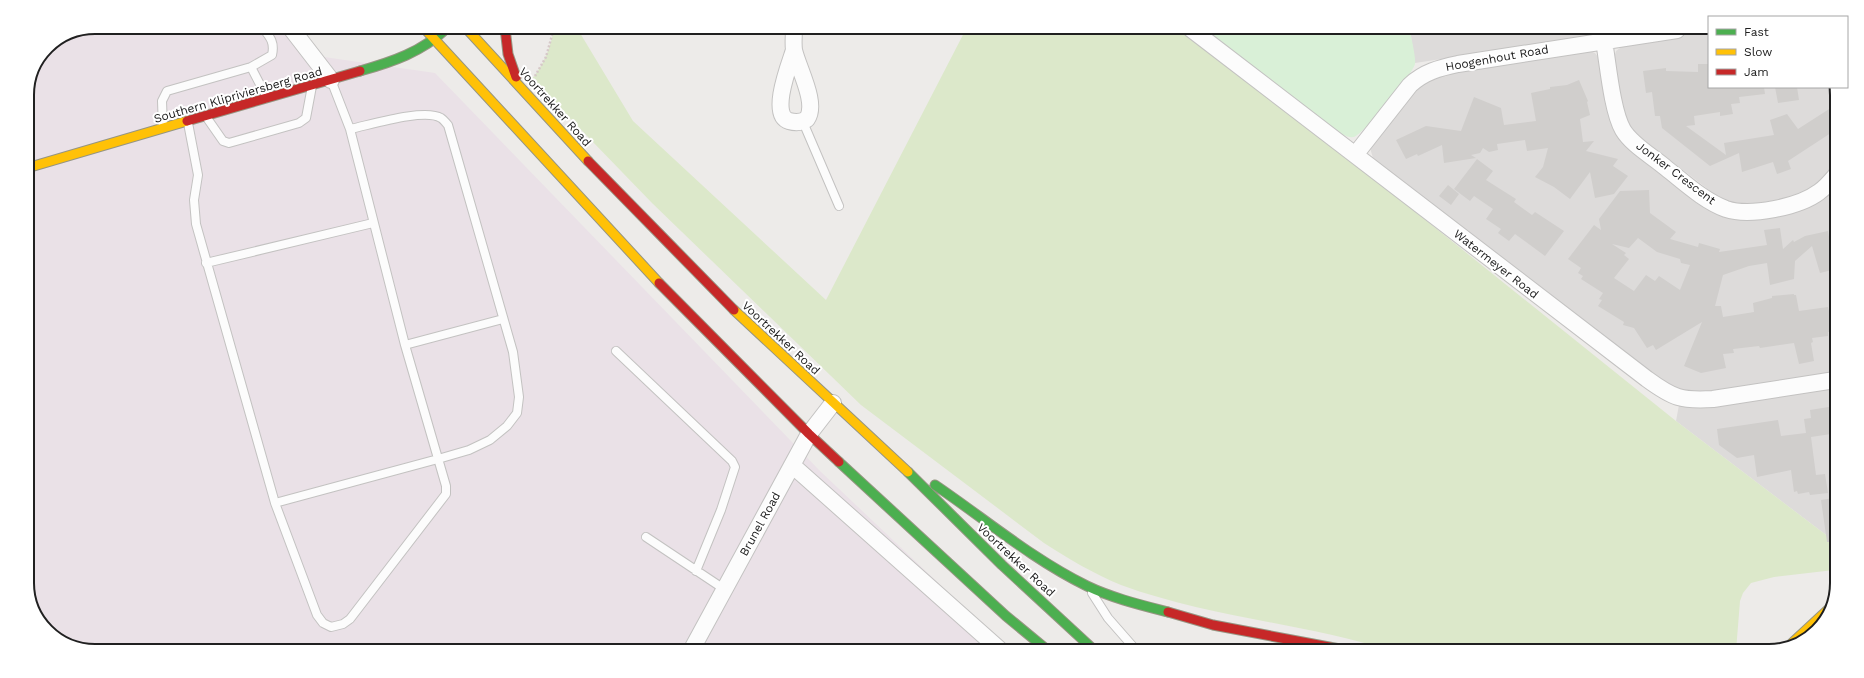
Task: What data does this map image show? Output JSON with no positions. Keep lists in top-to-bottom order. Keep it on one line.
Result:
{"streets":{"main road":["Southern Klipriviersberg Road","Voortrekker Road"],"street":["Hoogenhout Road","Jonker Crescent","Watermeyer Road","Brunel Road"]},"crossings":[["Hoogenhout Road","Jonker Crescent"],["Hoogenhout Road","Watermeyer Road"],["Voortrekker Road","Brunel Road"]],"legend":["Fast","Slow","Jam"]}
